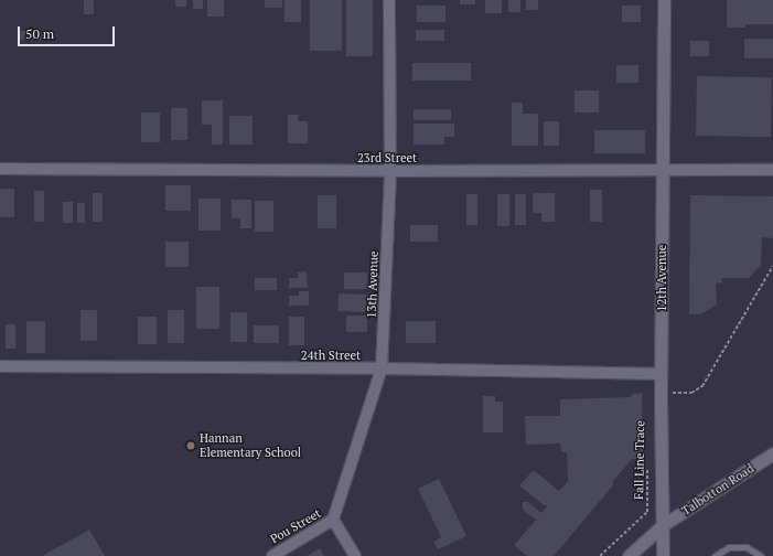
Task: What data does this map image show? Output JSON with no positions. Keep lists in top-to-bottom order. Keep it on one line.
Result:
{"streets":{"street":["23rd Street","12th Avenue","13th Avenue","24th Street","Talbotton Road","Pou Street"],"path":["Fall Line Trace"]},"crossings":[["23rd Street","12th Avenue"],["23rd Street","13th Avenue"],["12th Avenue","24th Street"],["12th Avenue","Talbotton Road"],["13th Avenue","24th Street"],["13th Avenue","Pou Street"]],"places":["Hannan Elementary School"],"scale_bar":"50 m"}
